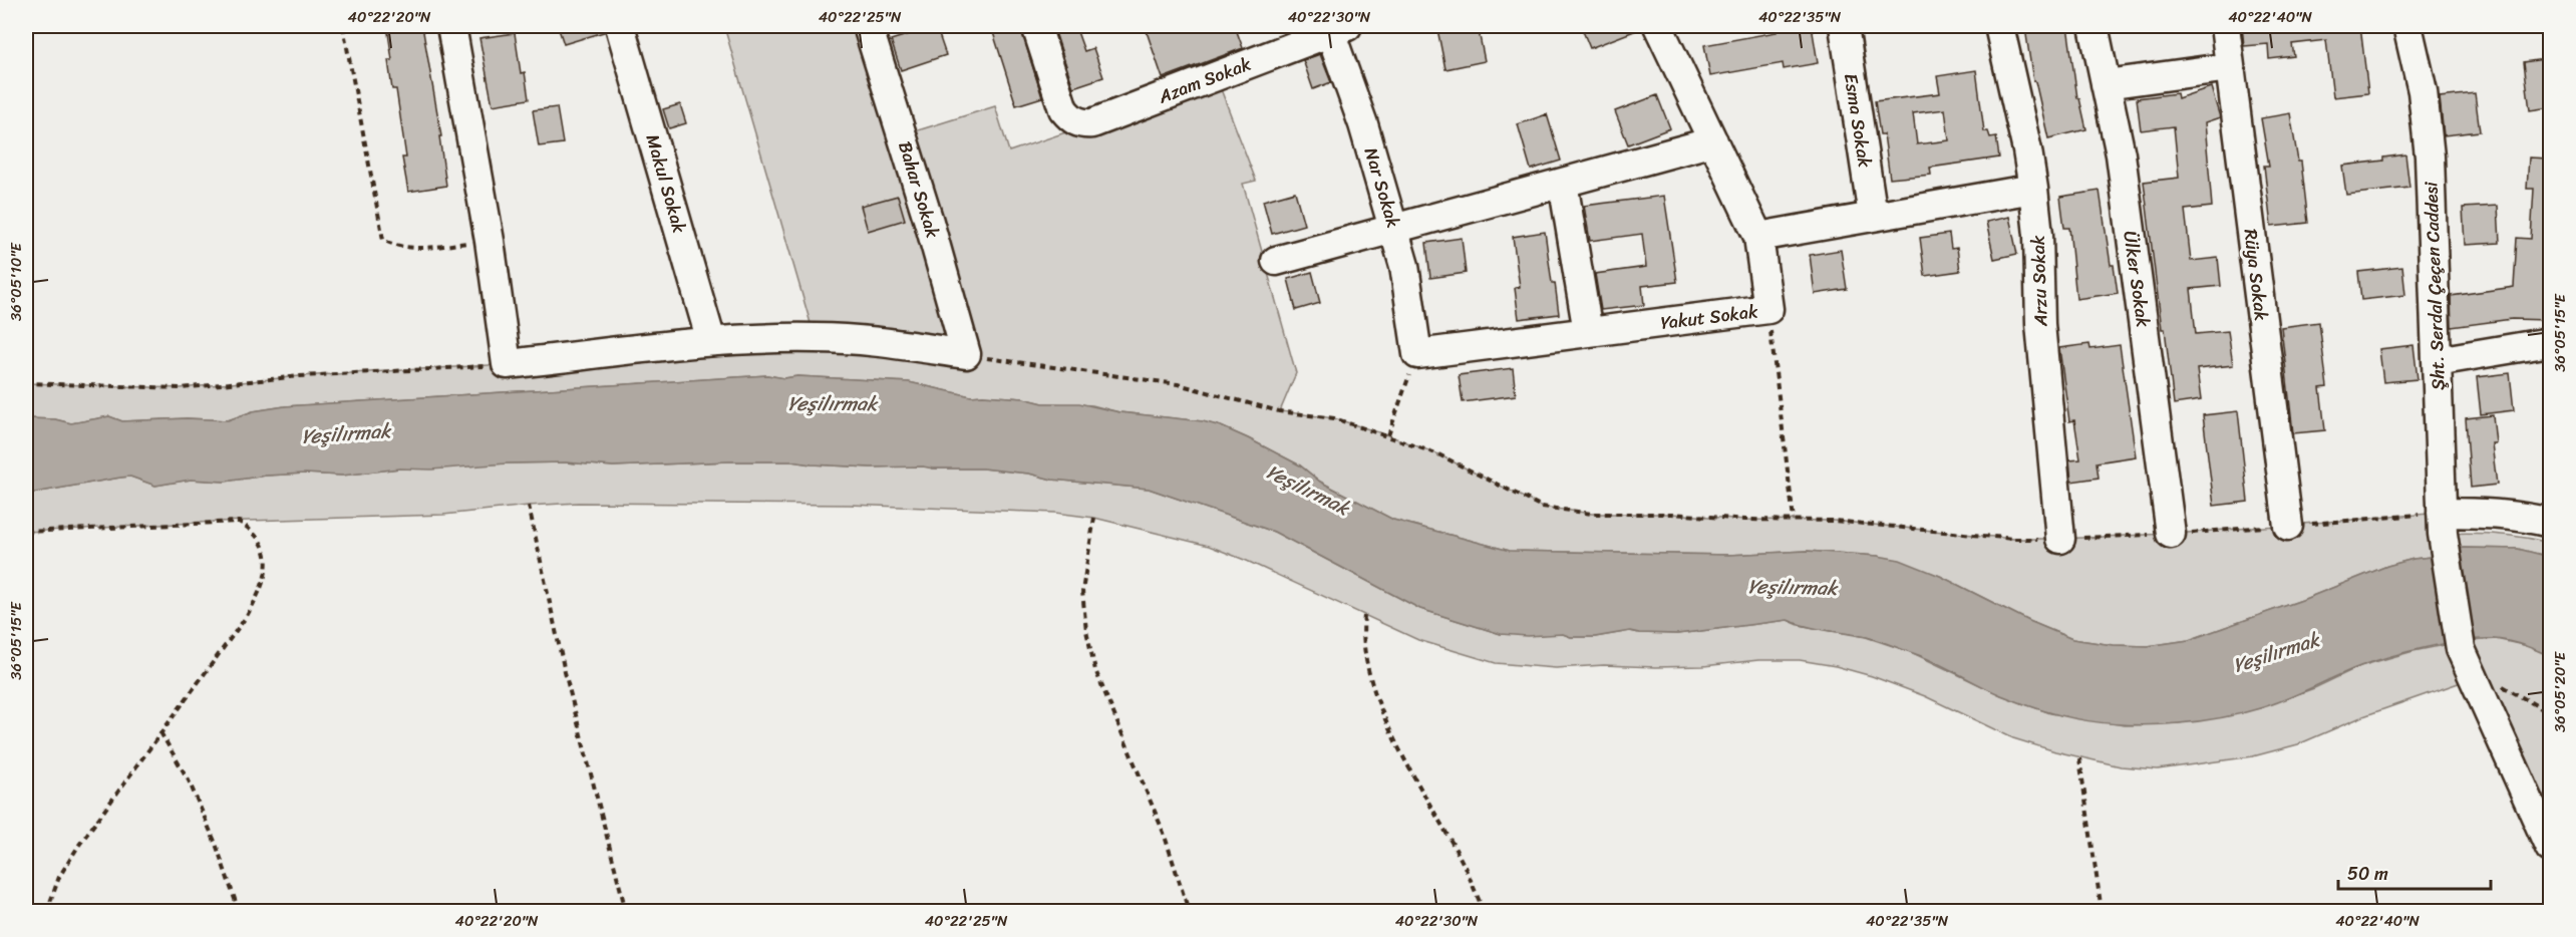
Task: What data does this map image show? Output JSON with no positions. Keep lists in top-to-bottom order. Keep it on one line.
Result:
{"streets":{"street":["Azam Sokak","Esma Sokak","Makul Sokak","Nar Sokak","Bahar Sokak","Rüya Sokak","Ülker Sokak","Arzu Sokak","Şht. Serdal Çeçen Caddesi","Yakut Sokak"]},"crossings":[["Azam Sokak","Nar Sokak"],["Nar Sokak","Yakut Sokak"]],"water":["Yeşilırmak"],"scale_bar":"50 m","coordinates":["40°22'20\"N","40°22'25\"N","40°22'30\"N","40°22'35\"N","40°22'40\"N","36°05'10\"E","36°05'15\"E","36°05'20\"E"]}
